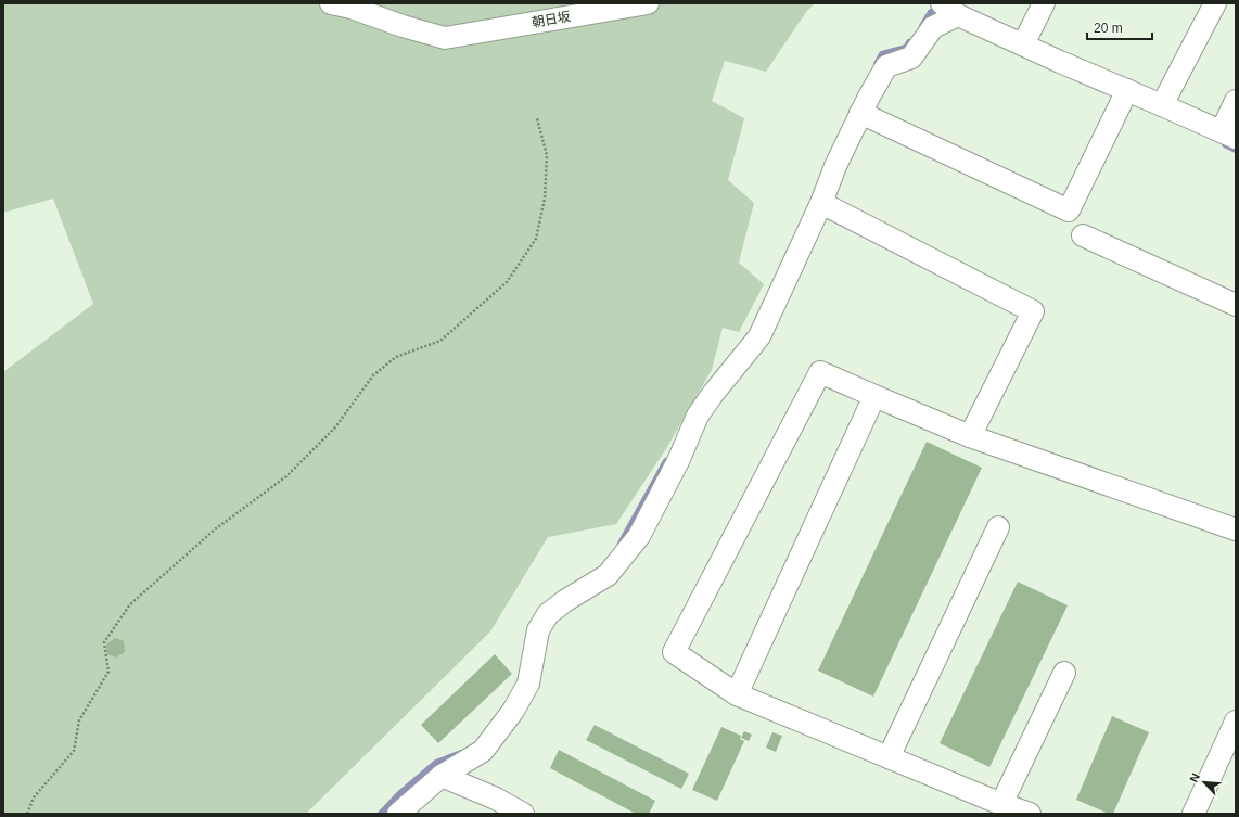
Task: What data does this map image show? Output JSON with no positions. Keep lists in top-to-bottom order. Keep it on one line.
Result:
{"streets":{"street":["朝日坂"]},"scale_bar":"20 m","north":"top left"}
